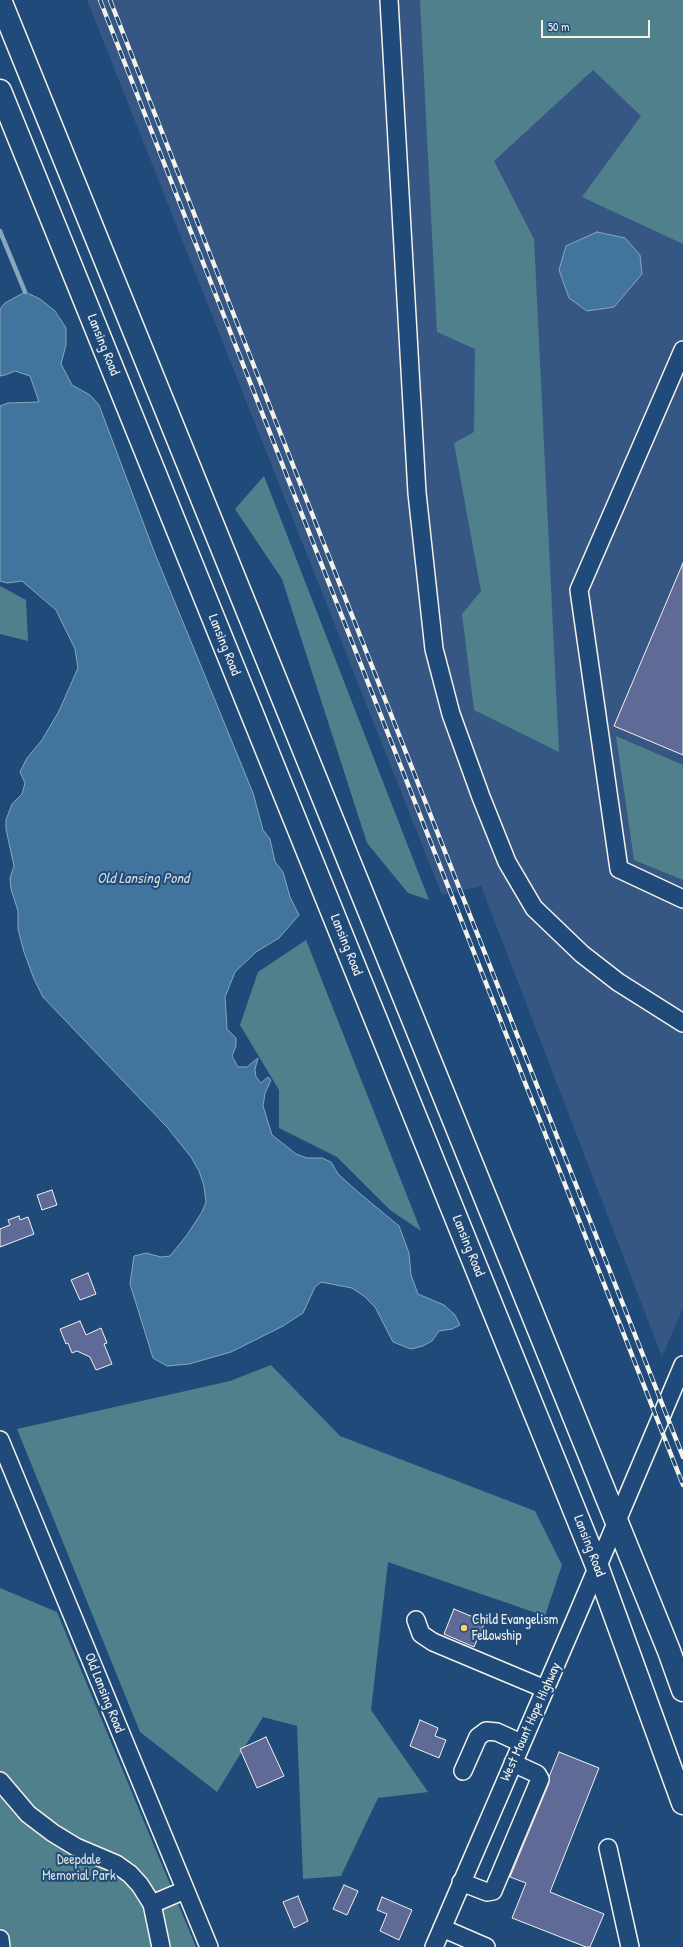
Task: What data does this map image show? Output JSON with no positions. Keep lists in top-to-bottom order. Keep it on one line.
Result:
{"streets":{"main road":["Lansing Road"],"street":["Old Lansing Road","West Mount Hope Highway"]},"crossings":[["Lansing Road","West Mount Hope Highway"]],"water":["Old Lansing Pond"],"parks":["Deepdale Memorial Park"],"places":["Child Evangelism Fellowship"],"scale_bar":"50 m"}
